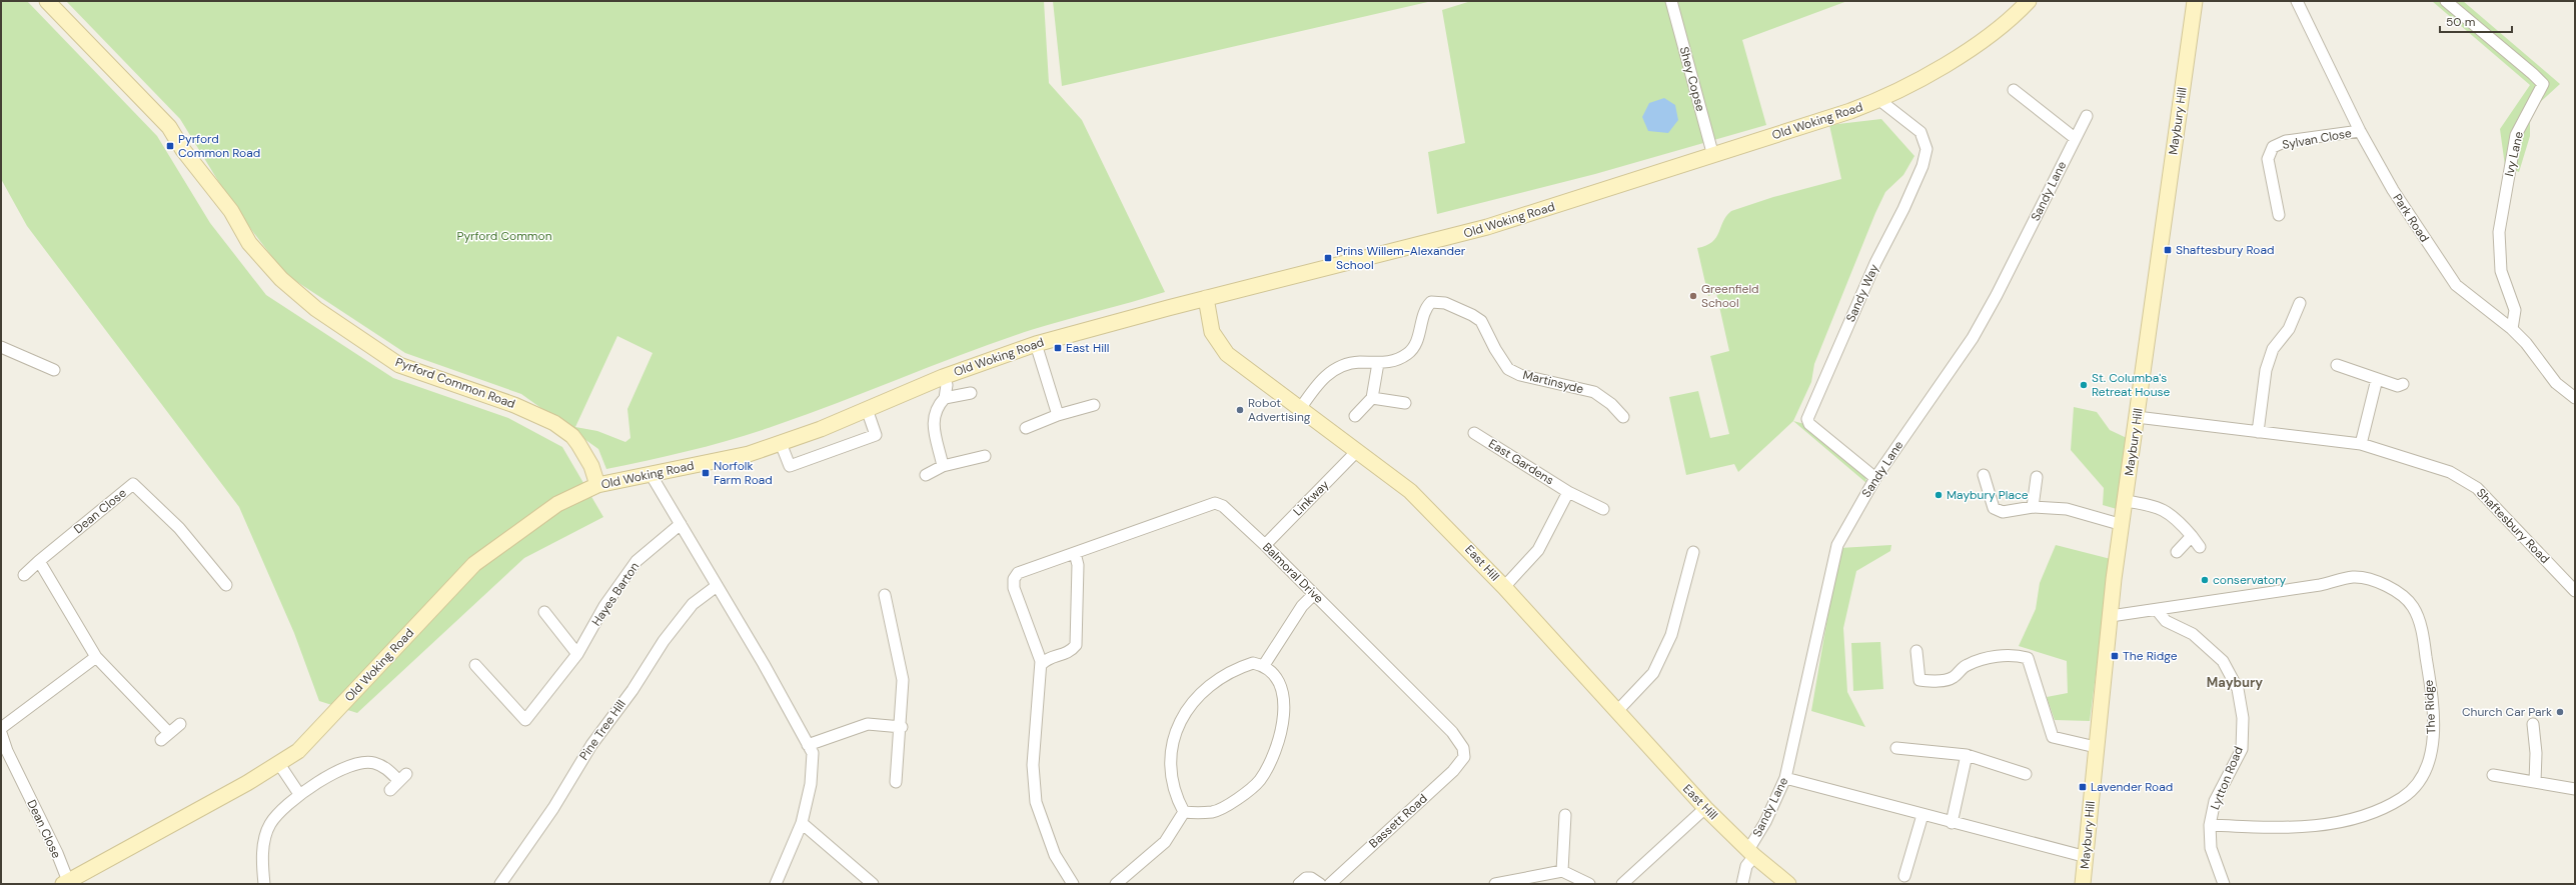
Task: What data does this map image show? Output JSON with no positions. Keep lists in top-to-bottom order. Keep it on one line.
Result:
{"streets":{"street":["Shey Copse","Old Woking Road","Maybury Hill","Sylvan Close","Ivy Lane","Sandy Lane","Park Road","Sandy Way","Martinsyde","Pyrford Common Road","East Gardens","Linkway","Dean Close","Shaftesbury Road","East Hill","Balmoral Drive","Hayes Barton","The Ridge","Pine Tree Hill","Lytton Road","Bassett Road"]},"crossings":[["Shey Copse","Old Woking Road"],["Old Woking Road","Sandy Way"],["Old Woking Road","Pyrford Common Road"],["Old Woking Road","Dean Close"],["Old Woking Road","East Hill"],["Maybury Hill","Shaftesbury Road"],["Maybury Hill","The Ridge"],["Sylvan Close","Park Road"],["Ivy Lane","Park Road"],["Sandy Lane","Sandy Way"],["Sandy Lane","East Hill"],["Martinsyde","East Hill"],["Linkway","East Hill"],["Linkway","Balmoral Drive"],["Balmoral Drive","Bassett Road"],["The Ridge","Lytton Road"]],"districts":["Maybury"],"parks":["Pyrford Common"],"places":{"transit":["Pyrford Common Road","Shaftesbury Road","Prins Willem-Alexander School","East Hill","Norfolk Farm Road","The Ridge","Lavender Road"],"other":["Greenfield School","St. Columba's Retreat House","Robot Advertising","Maybury Place","conservatory","Church Car Park"]},"scale_bar":"50 m"}
